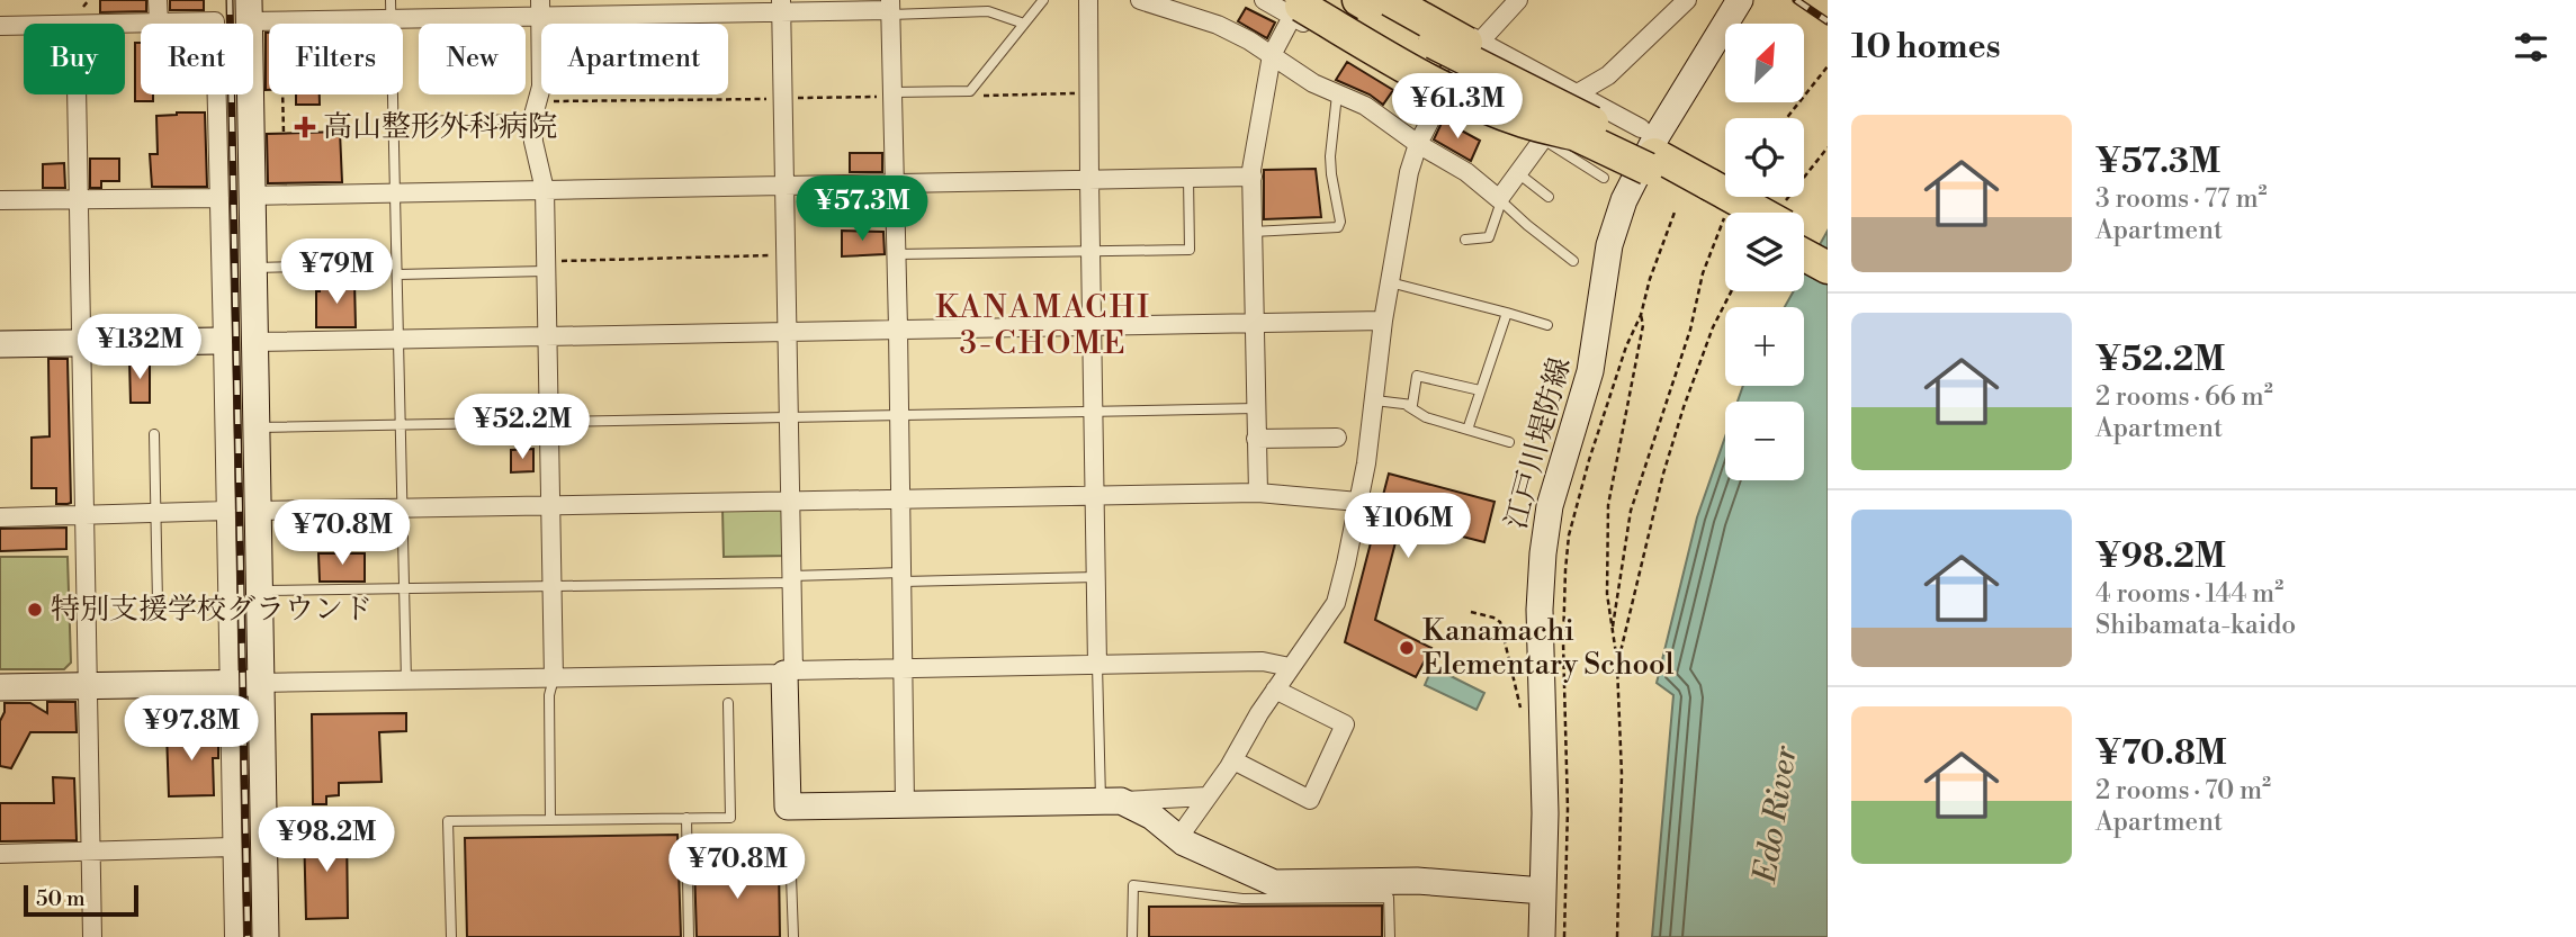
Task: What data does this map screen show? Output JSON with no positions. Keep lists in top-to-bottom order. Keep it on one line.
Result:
{"streets":{"main road":["江戸川堤防線"]},"districts":["KANAMACHI 3-CHOME"],"water":["Edo River"],"places":{"health":["高山整形外科病院"],"other":["特別支援学校グラウンド","Kanamachi Elementary School"]},"scale_bar":"50 m","north":"top right","page":{"heading":"10 homes","map_buttons":["+","−"],"chip":["Buy","Rent","Filters","New","Apartment"],"price":["¥61.3M","¥57.3M","¥79M","¥132M","¥52.2M","¥106M","¥70.8M","¥97.8M","¥98.2M","¥70.8M"],"list":[{"name":"¥57.3M","note":"3 rooms · 77 m² · Apartment"},{"name":"¥52.2M","note":"2 rooms · 66 m² · Apartment"},{"name":"¥98.2M","note":"4 rooms · 144 m² · Shibamata-kaido"},{"name":"¥70.8M","note":"2 rooms · 70 m² · Apartment"}],"scale":"50 m"}}
